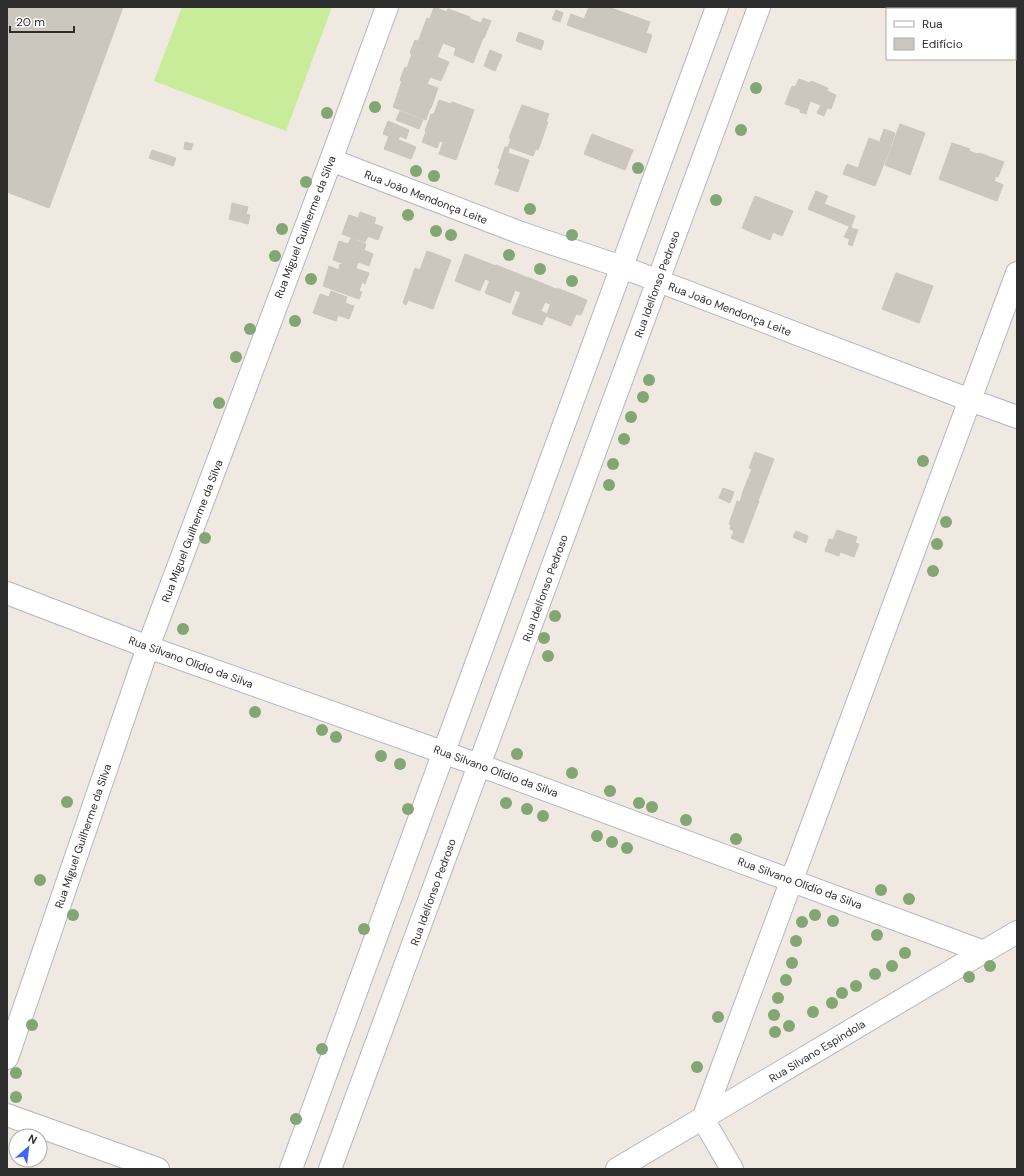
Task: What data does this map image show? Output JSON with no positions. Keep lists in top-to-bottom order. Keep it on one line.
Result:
{"streets":{"street":["Rua João Mendonça Leite","Rua Miguel Guilherme da Silva","Rua Idelfonso Pedroso","Rua Silvano Olídio da Silva","Rua Silvano Espindola"]},"crossings":[["Rua João Mendonça Leite","Rua Miguel Guilherme da Silva"],["Rua João Mendonça Leite","Rua Idelfonso Pedroso"],["Rua Miguel Guilherme da Silva","Rua Silvano Olídio da Silva"],["Rua Idelfonso Pedroso","Rua Silvano Olídio da Silva"],["Rua Silvano Olídio da Silva","Rua Silvano Espindola"]],"legend":["Rua","Edifício"],"scale_bar":"20 m","north":"top right"}
